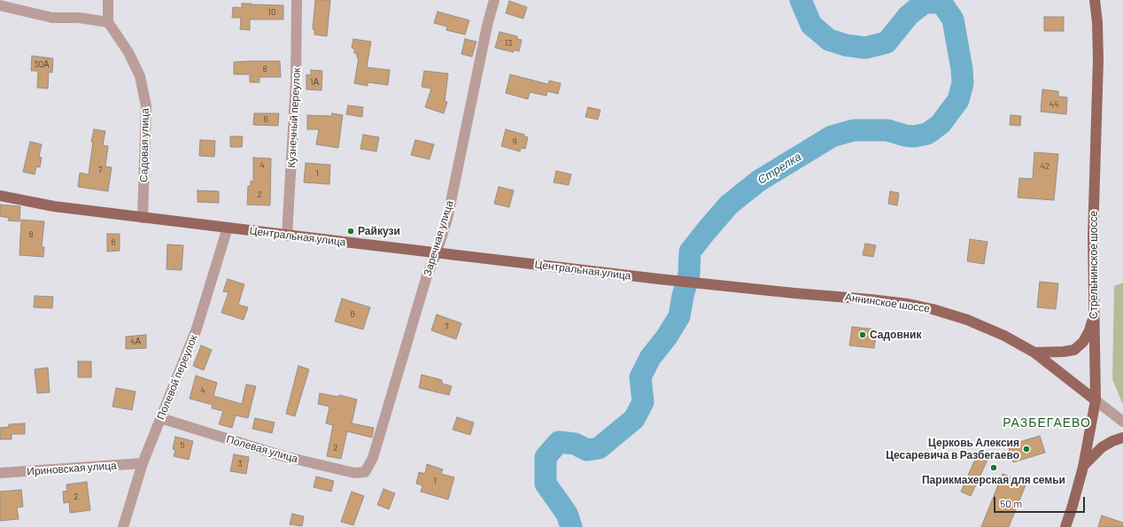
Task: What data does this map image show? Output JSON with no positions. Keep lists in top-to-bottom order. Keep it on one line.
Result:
{"streets":{"main road":["Центральная улица","Стрельнинское шоссе","Аннинское шоссе"],"street":["Кузнечный переулок","Садовая улица","Заречная улица","Полевой переулок","Полевая улица","Ириновская улица"]},"crossings":[["Кузнечный переулок","Центральная улица"],["Садовая улица","Центральная улица"],["Центральная улица","Заречная улица"],["Центральная улица","Аннинское шоссе"],["Центральная улица","Полевой переулок"],["Заречная улица","Полевая улица"],["Стрельнинское шоссе","Аннинское шоссе"],["Полевой переулок","Полевая улица"],["Полевой переулок","Ириновская улица"]],"districts":["РАЗБЕГАЕВО"],"water":["Стрелка"],"places":["Райкузи","Садовник","Церковь Алексия Цесаревича в Разбегаево","Парикмахерская для семьи"],"house_numbers":["10","13","30А","8","1А","44","6","9","4","42","7","1","2","8","6","6","7","4А","4","5","2","3","1","2"],"scale_bar":"50 m"}
